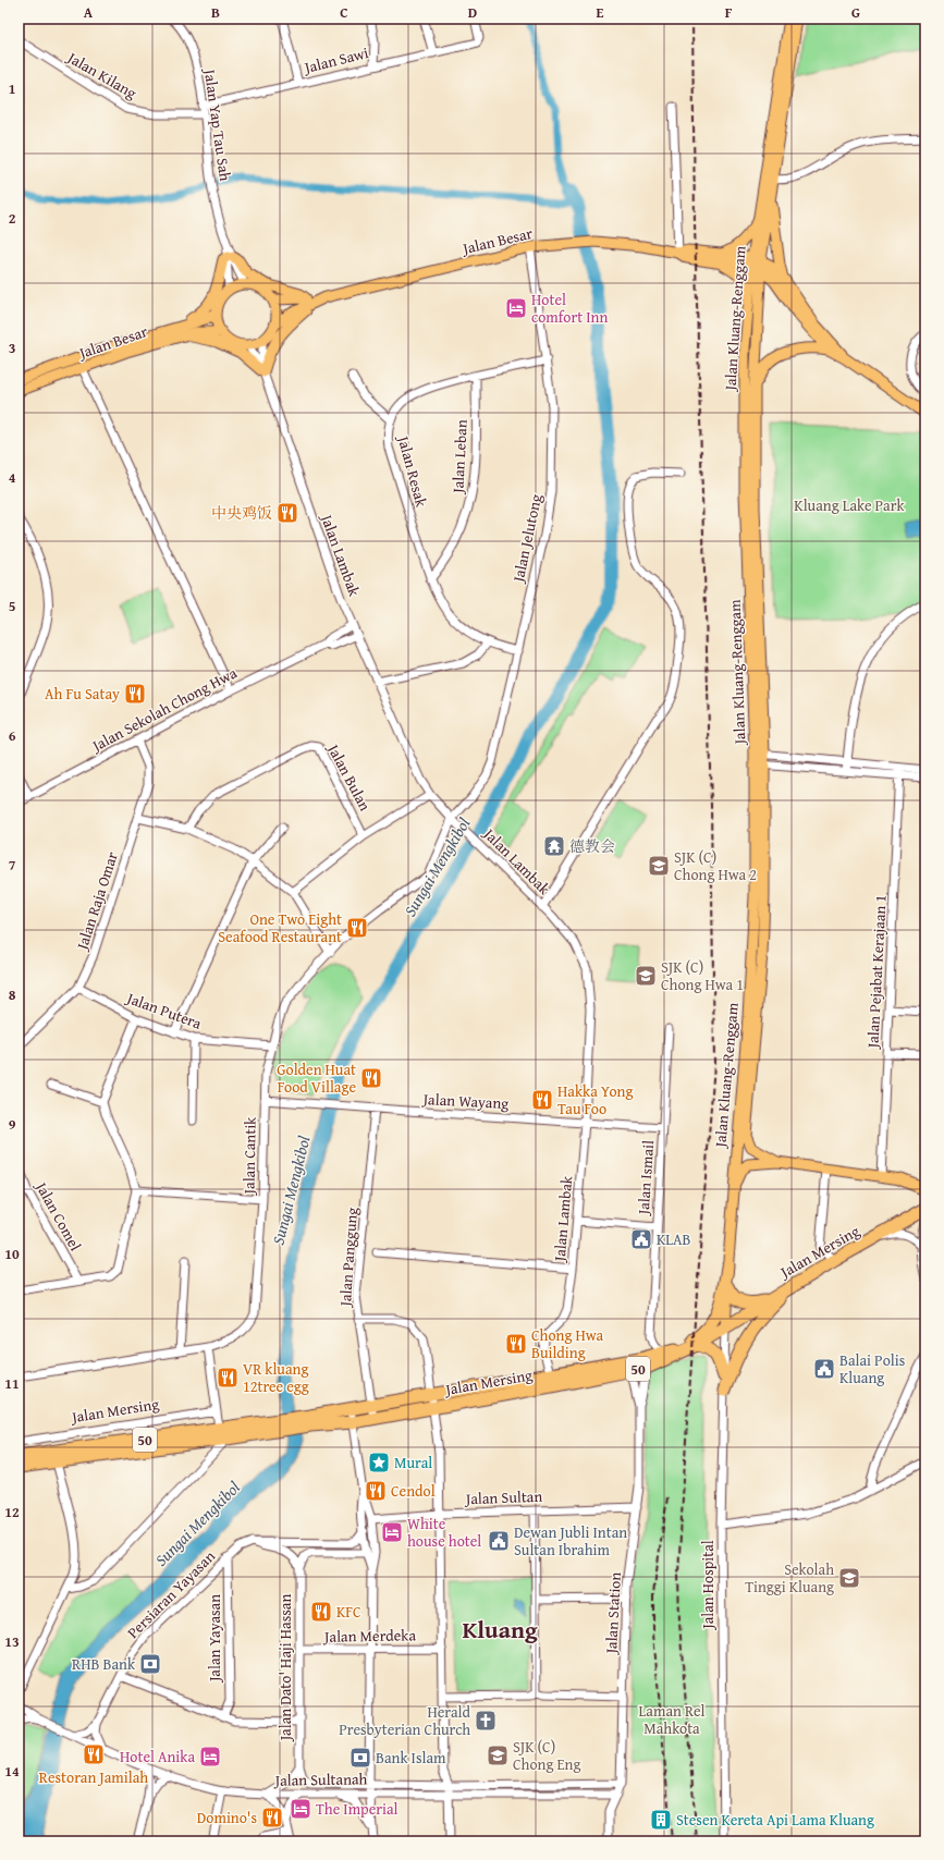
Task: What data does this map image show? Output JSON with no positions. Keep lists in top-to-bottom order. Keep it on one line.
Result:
{"streets":{"highway":["Jalan Mersing","50"],"main road":["Jalan Besar","Jalan Kluang-Renggam"],"street":["Jalan Sawi","Jalan Kilang","Jalan Yap Tau Sah","Jalan Leban","Jalan Resak","Jalan Jelutong","Jalan Lambak","Jalan Sekolah Chong Hwa","Jalan Bulan","Jalan Raja Omar","Jalan Pejabat Kerajaan 1","Jalan Putera","Jalan Wayang","Jalan Cantik","Jalan Ismail","Jalan Comel","Jalan Panggung","Jalan Sultan","Jalan Hospital","Persiaran Yayasan","Jalan Station","Jalan Merdeka","Jalan Yayasan","Jalan Dato' Haji Hassan","Jalan Sultanah"]},"crossings":[["Jalan Sawi","Jalan Yap Tau Sah"],["Jalan Kilang","Jalan Yap Tau Sah"],["Jalan Yap Tau Sah","Jalan Besar"],["Jalan Besar","Jalan Kluang-Renggam"],["Jalan Besar","Jalan Jelutong"],["Jalan Kluang-Renggam","Jalan Mersing"],["Jalan Kluang-Renggam","Jalan Hospital"],["Jalan Leban","Jalan Resak"],["Jalan Resak","Jalan Jelutong"],["Jalan Jelutong","Jalan Lambak"],["Jalan Jelutong","Jalan Cantik"],["Jalan Lambak","Jalan Sekolah Chong Hwa"],["Jalan Lambak","Jalan Wayang"],["Jalan Lambak","Jalan Cantik"],["Jalan Lambak","Jalan Mersing"],["Jalan Sekolah Chong Hwa","Jalan Raja Omar"],["Jalan Raja Omar","Jalan Putera"],["Jalan Putera","Jalan Cantik"],["Jalan Wayang","Jalan Cantik"],["Jalan Wayang","Jalan Ismail"],["Jalan Wayang","Jalan Panggung"],["Jalan Ismail","Jalan Mersing"],["Jalan Mersing","Jalan Panggung"],["Jalan Mersing","Jalan Hospital"],["Jalan Mersing","Jalan Station"],["Jalan Sultan","Jalan Station"],["Persiaran Yayasan","Jalan Yayasan"],["Jalan Station","Jalan Sultanah"],["Jalan Merdeka","Jalan Dato' Haji Hassan"],["Jalan Dato' Haji Hassan","Jalan Sultanah"]],"districts":["Kluang"],"water":["Sungai Mengkibol"],"parks":["Kluang Lake Park","Laman Rel Mahkota"],"places":{"hotel":["Hotel comfort Inn","White house hotel","Hotel Anika","The Imperial"],"restaurant":["中央鸡饭","Ah Fu Satay","One Two Eight Seafood Restaurant","Golden Huat Food Village","Hakka Yong Tau Foo","Chong Hwa Building","VR kluang 12tree egg","Cendol","KFC","Restoran Jamilah","Domino's"],"temple":["德教会"],"school or university":["SJK (C) Chong Hwa 2","SJK (C) Chong Hwa 1","Sekolah Tinggi Kluang","SJK (C) Chong Eng"],"public building":["KLAB","Balai Polis Kluang","Dewan Jubli Intan Sultan Ibrahim"],"place":["Mural"],"bank":["RHB Bank","Bank Islam"],"church":["Herald Presbyterian Church"],"building":["Stesen Kereta Api Lama Kluang"]},"grid":{"columns":["A","B","C","D","E","F","G"],"rows":["1","2","3","4","5","6","7","8","9","10","11","12","13","14"]}}
